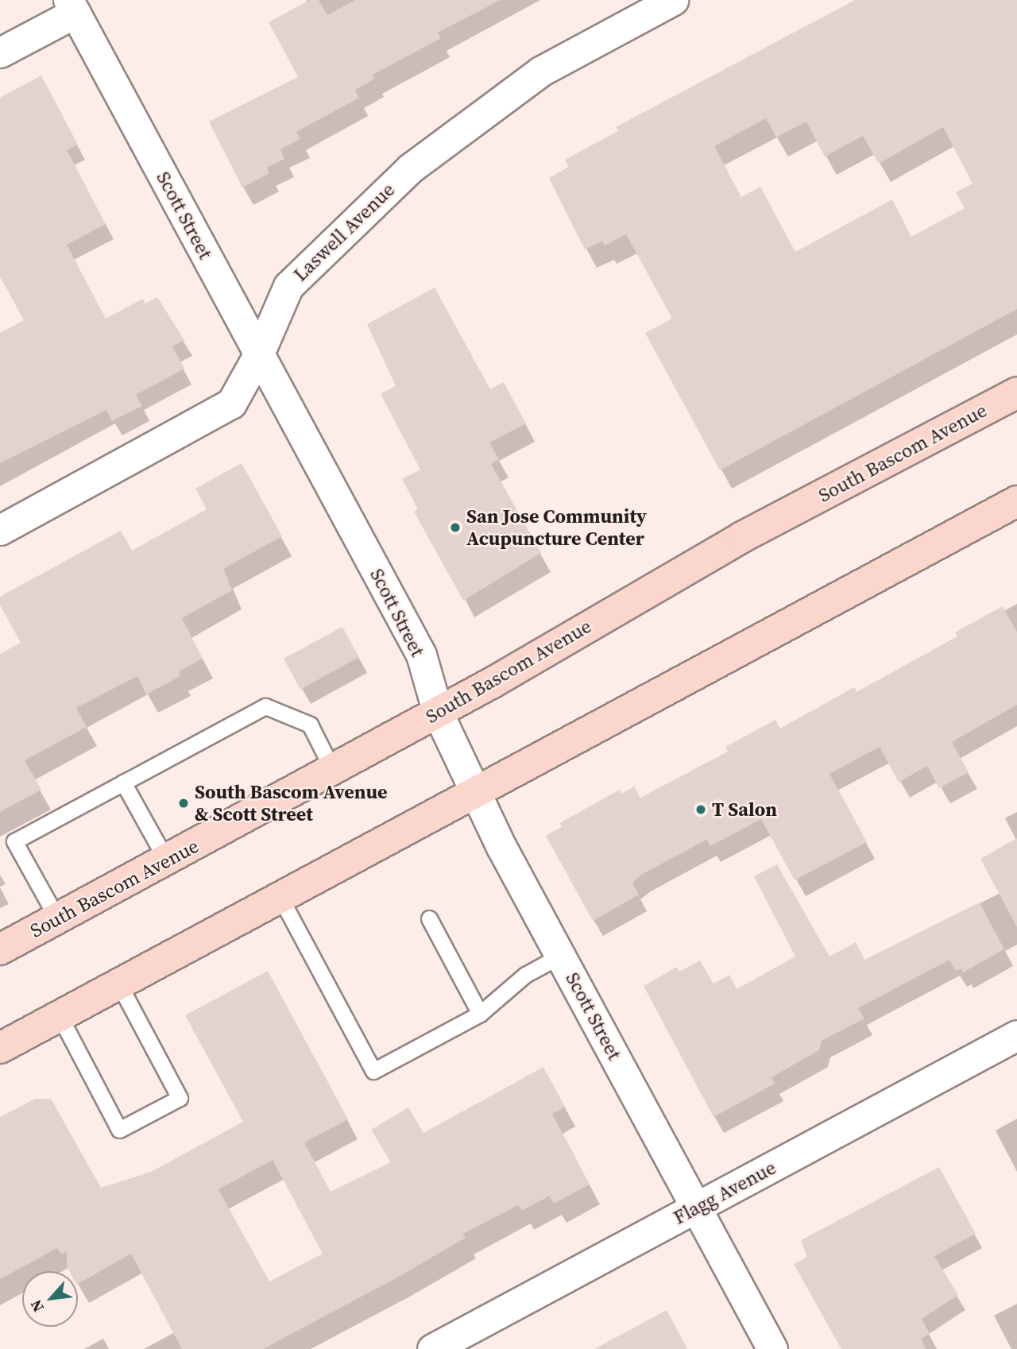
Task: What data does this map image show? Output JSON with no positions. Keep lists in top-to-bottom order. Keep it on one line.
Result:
{"streets":{"main road":["South Bascom Avenue"],"street":["Scott Street","Laswell Avenue","Flagg Avenue"]},"crossings":[["Scott Street","Laswell Avenue"],["Scott Street","South Bascom Avenue"],["Scott Street","Flagg Avenue"]],"places":["San Jose Community Acupuncture Center","South Bascom Avenue & Scott Street","T Salon"],"north":"bottom left"}
